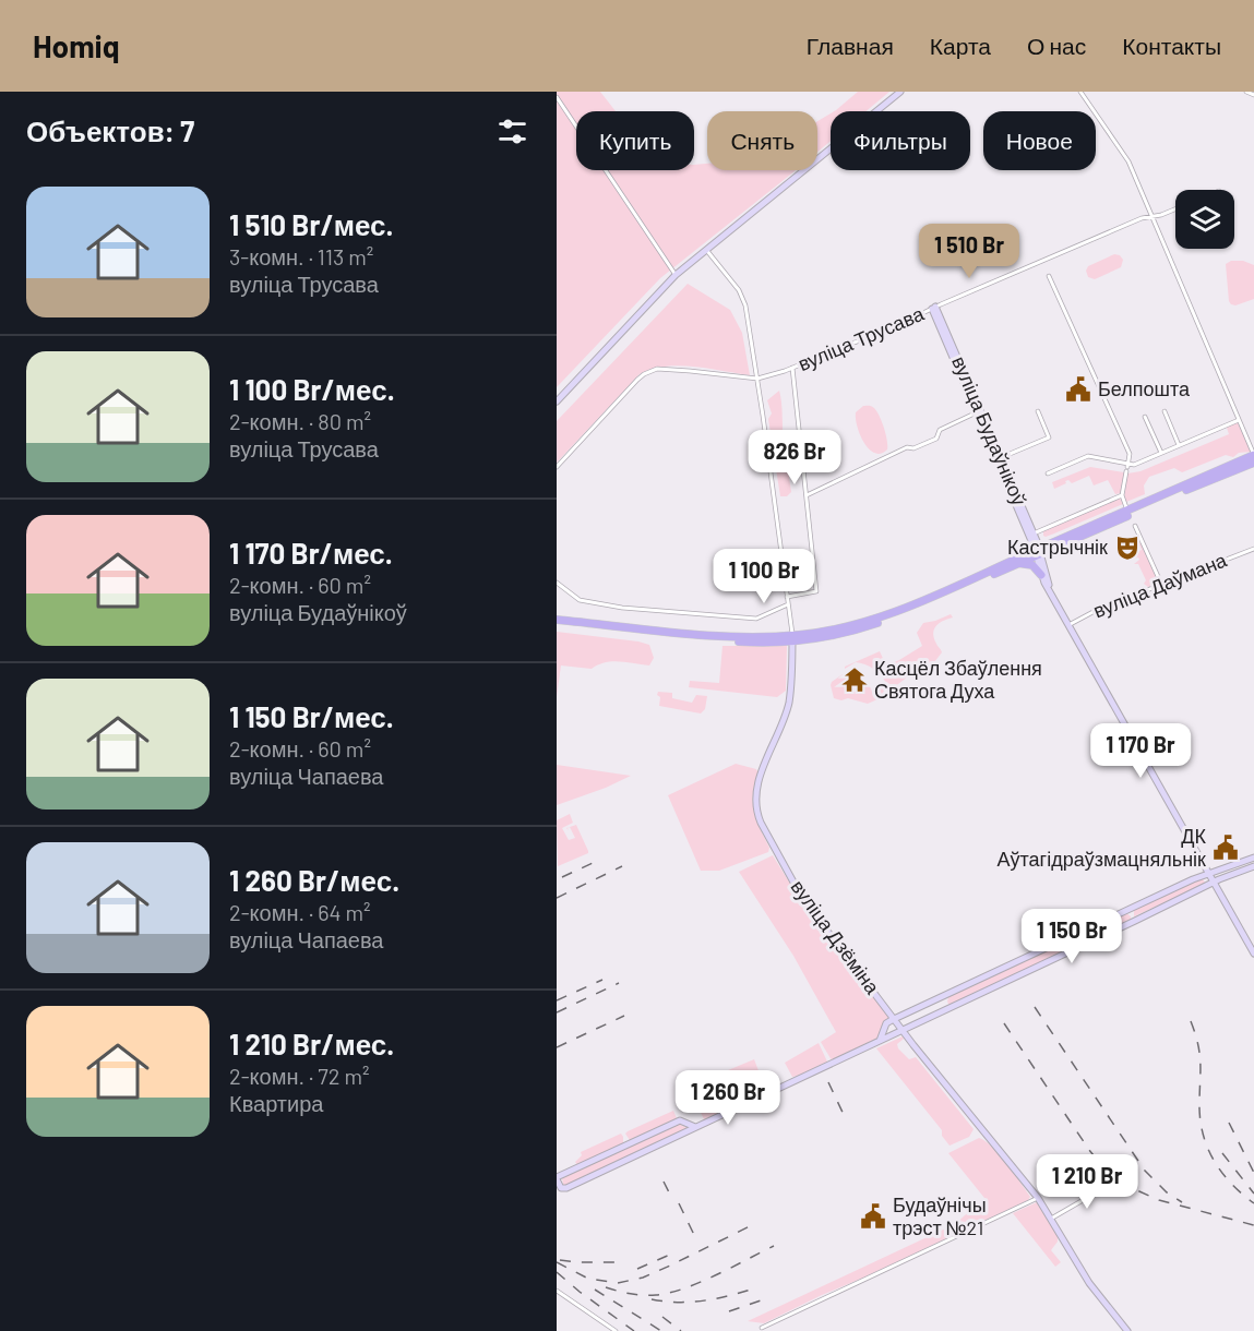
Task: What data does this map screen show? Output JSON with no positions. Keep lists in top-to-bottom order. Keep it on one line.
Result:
{"streets":{"main road":["вуліца Будаўнікоў","вуліца Дзёміна"],"street":["вуліца Трусава","вуліца Даўмана"]},"crossings":[["вуліца Трусава","вуліца Будаўнікоў"],["вуліца Будаўнікоў","вуліца Даўмана"]],"places":{"public building":["Белпошта","ДК Аўтагідраўзмацняльнік","Будаўнічы трэст №21"],"theatre":["Кастрычнік"],"temple":["Касцёл Збаўлення Святога Духа"]},"page":{"header":"Homiq","nav":["Главная","Карта","О нас","Контакты"],"heading":"Объектов: 7","chip":["Купить","Снять","Фильтры","Новое"],"list":[{"name":"1 510 Br/мес.","note":"3-комн. · 113 m² · вуліца Трусава"},{"name":"1 100 Br/мес.","note":"2-комн. · 80 m² · вуліца Трусава"},{"name":"1 170 Br/мес.","note":"2-комн. · 60 m² · вуліца Будаўнікоў"},{"name":"1 150 Br/мес.","note":"2-комн. · 60 m² · вуліца Чапаева"},{"name":"1 260 Br/мес.","note":"2-комн. · 64 m² · вуліца Чапаева"},{"name":"1 210 Br/мес.","note":"2-комн. · 72 m² · Квартира"}],"price":["1 510 Br","826 Br","1 100 Br","1 170 Br","1 150 Br","1 260 Br","1 210 Br"]}}
